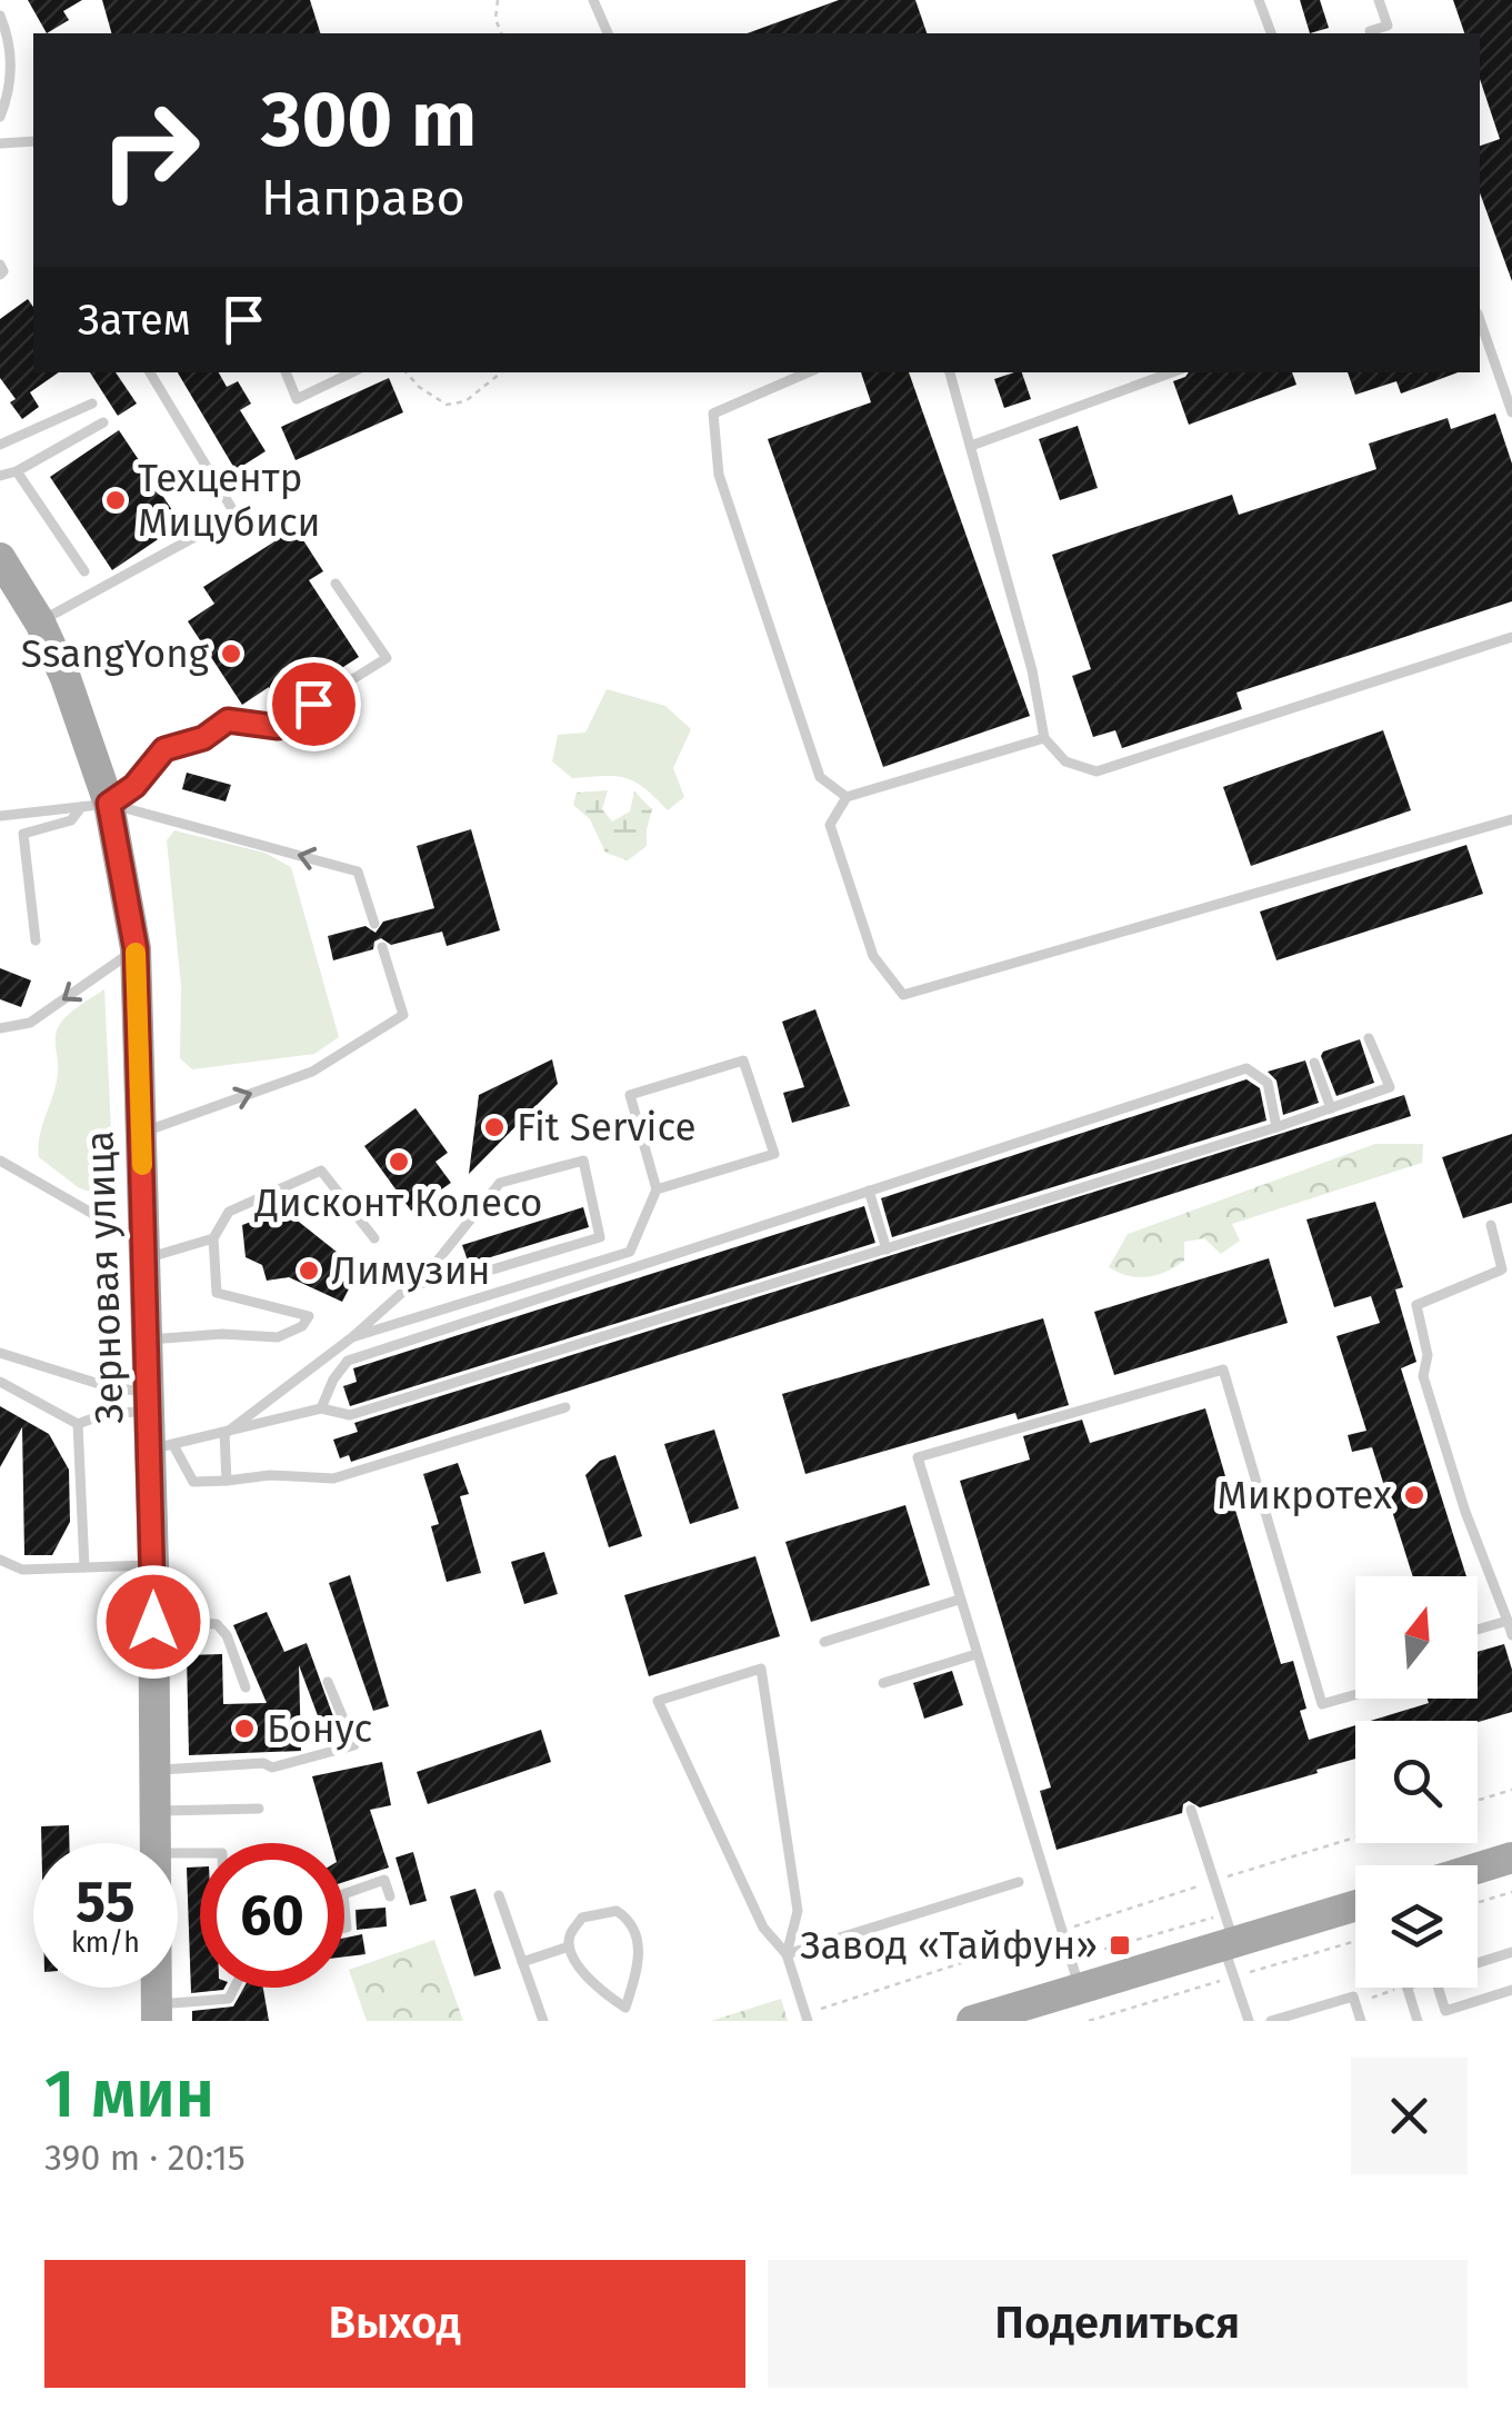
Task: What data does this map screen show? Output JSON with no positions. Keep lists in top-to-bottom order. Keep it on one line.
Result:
{"streets":{"main road":["Зерновая улица"]},"places":{"other":["Техцентр Мицубиси","SsangYong","Fit Service","Дисконт Колесо","Лимузин","Микротех","Бонус"],"transit":["Завод «Тайфун»"]},"north":"top","page":{"turn":["300 m","Направо"],"then":"Затем","speed":"55 km/h","limit":"60","heading":["1 мин","390 m · 20:15"],"buttons":["Выход","Поделиться"]}}
